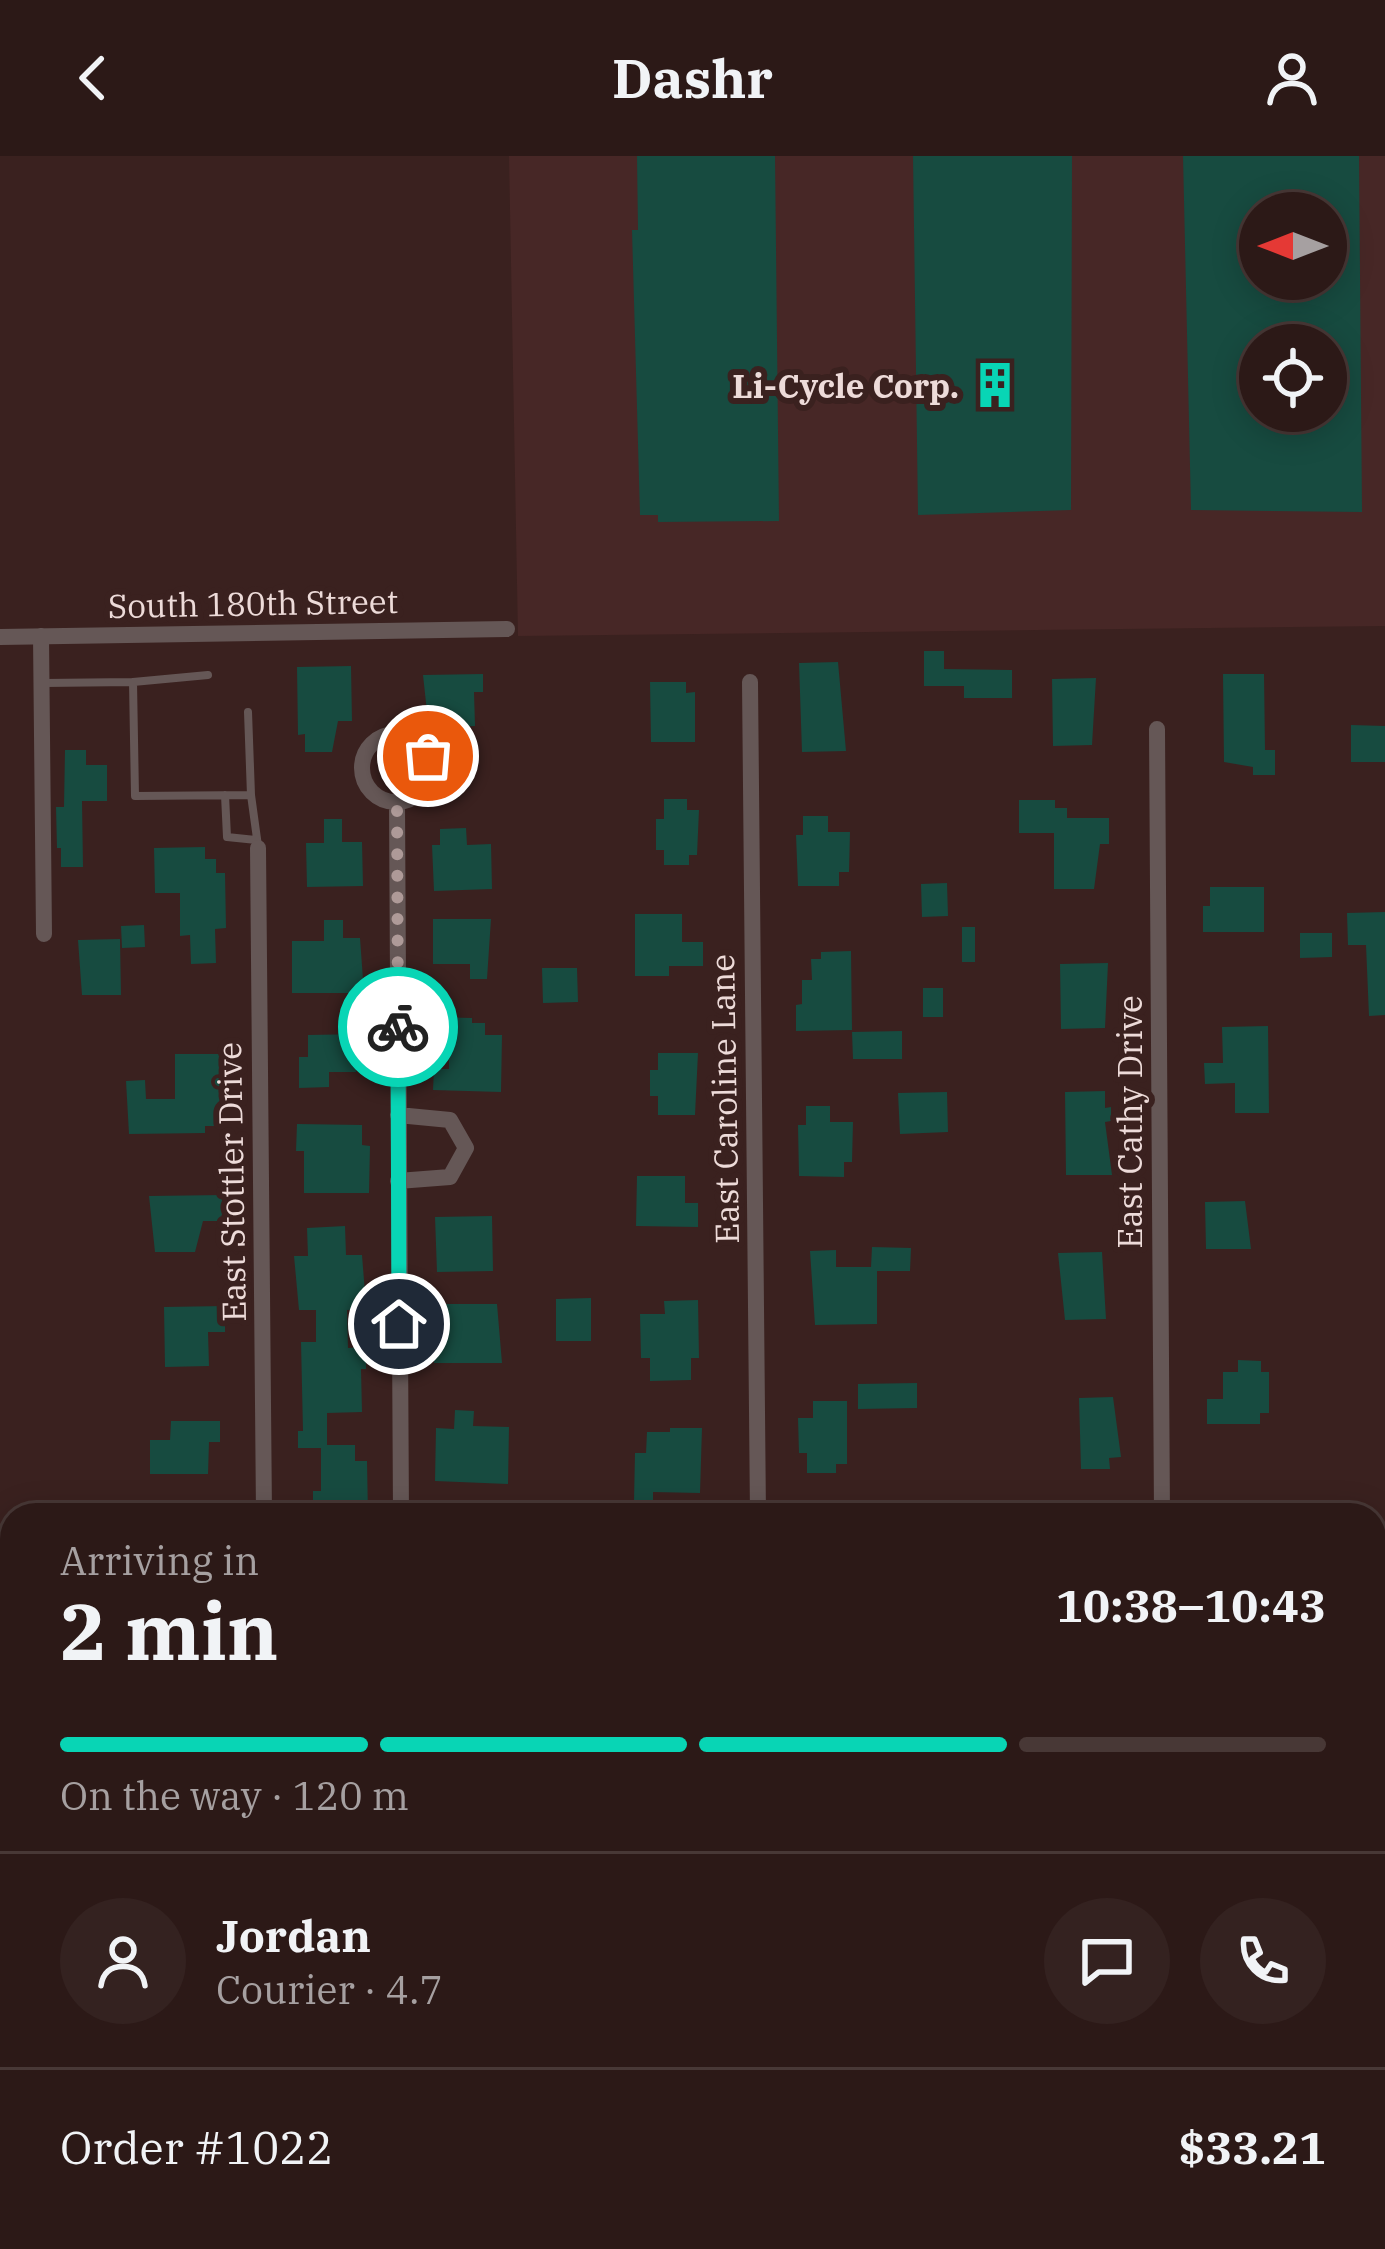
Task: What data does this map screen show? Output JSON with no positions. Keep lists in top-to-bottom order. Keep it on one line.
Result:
{"streets":{"street":["South 180th Street","East Caroline Lane","East Cathy Drive","East Stottler Drive"]},"places":{"building":["Li-Cycle Corp."]},"north":"left","page":{"header":"Dashr","heading":["2 min","Arriving in","10:38–10:43"],"panel":["Jordan","Courier · 4.7","Order #1022","$33.21"],"bar":"On the way · 120 m"}}
